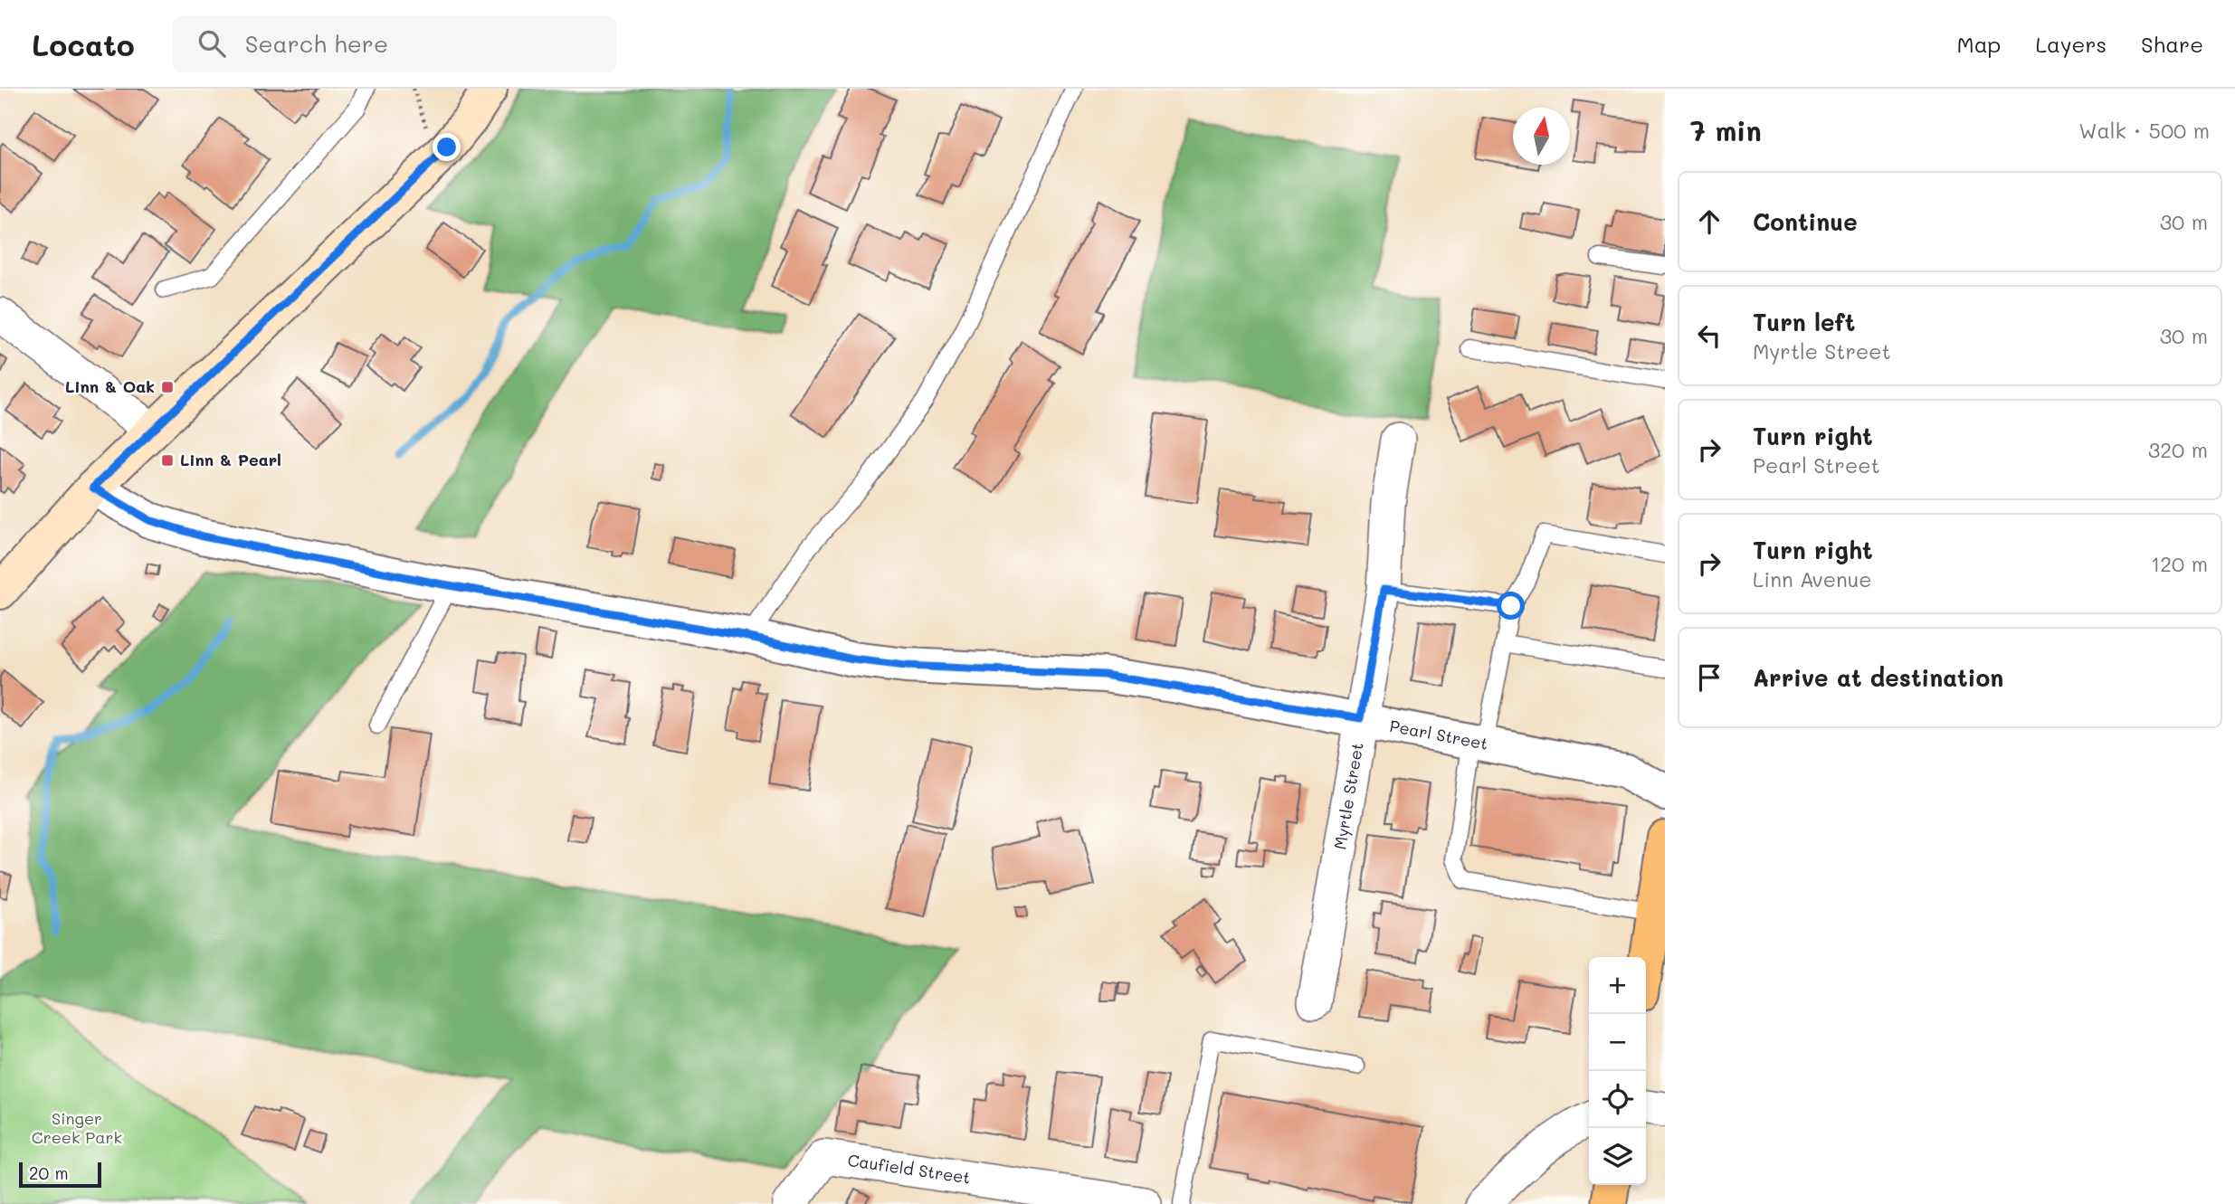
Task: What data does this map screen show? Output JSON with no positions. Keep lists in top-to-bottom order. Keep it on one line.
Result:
{"streets":{"street":["Pearl Street","Myrtle Street","Caufield Street"]},"crossings":[["Pearl Street","Myrtle Street"]],"parks":["Singer Creek Park"],"places":{"transit":["Linn & Oak","Linn & Pearl"]},"scale_bar":"20 m","north":"top","page":{"header":"Locato","search":"Search here","nav":["Map","Layers","Share"],"heading":["7 min","Walk · 500 m"],"list":[["Continue","30 m"],["Turn left","Myrtle Street","30 m"],["Turn right","Pearl Street","320 m"],["Turn right","Linn Avenue","120 m"],"Arrive at destination"],"map_buttons":["+","−"],"scale":"20 m"}}
